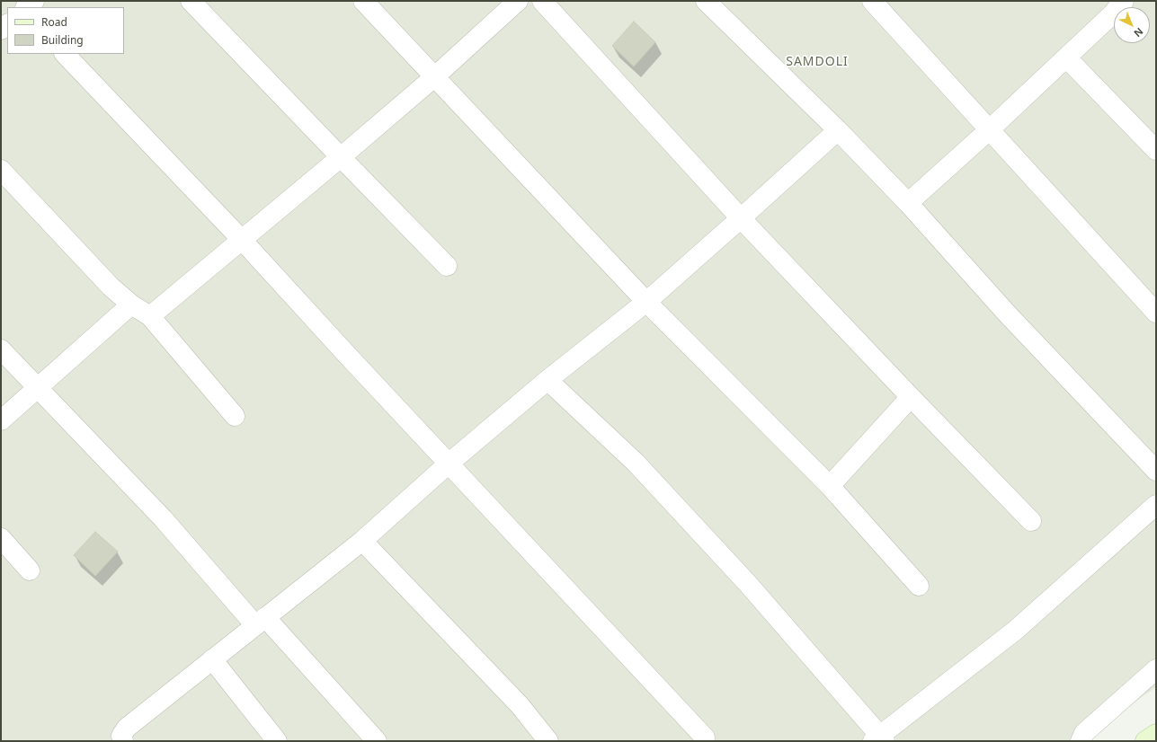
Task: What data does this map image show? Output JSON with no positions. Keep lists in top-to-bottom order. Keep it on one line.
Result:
{"districts":["SAMDOLI"],"legend":["Road","Building"],"north":"bottom right"}
